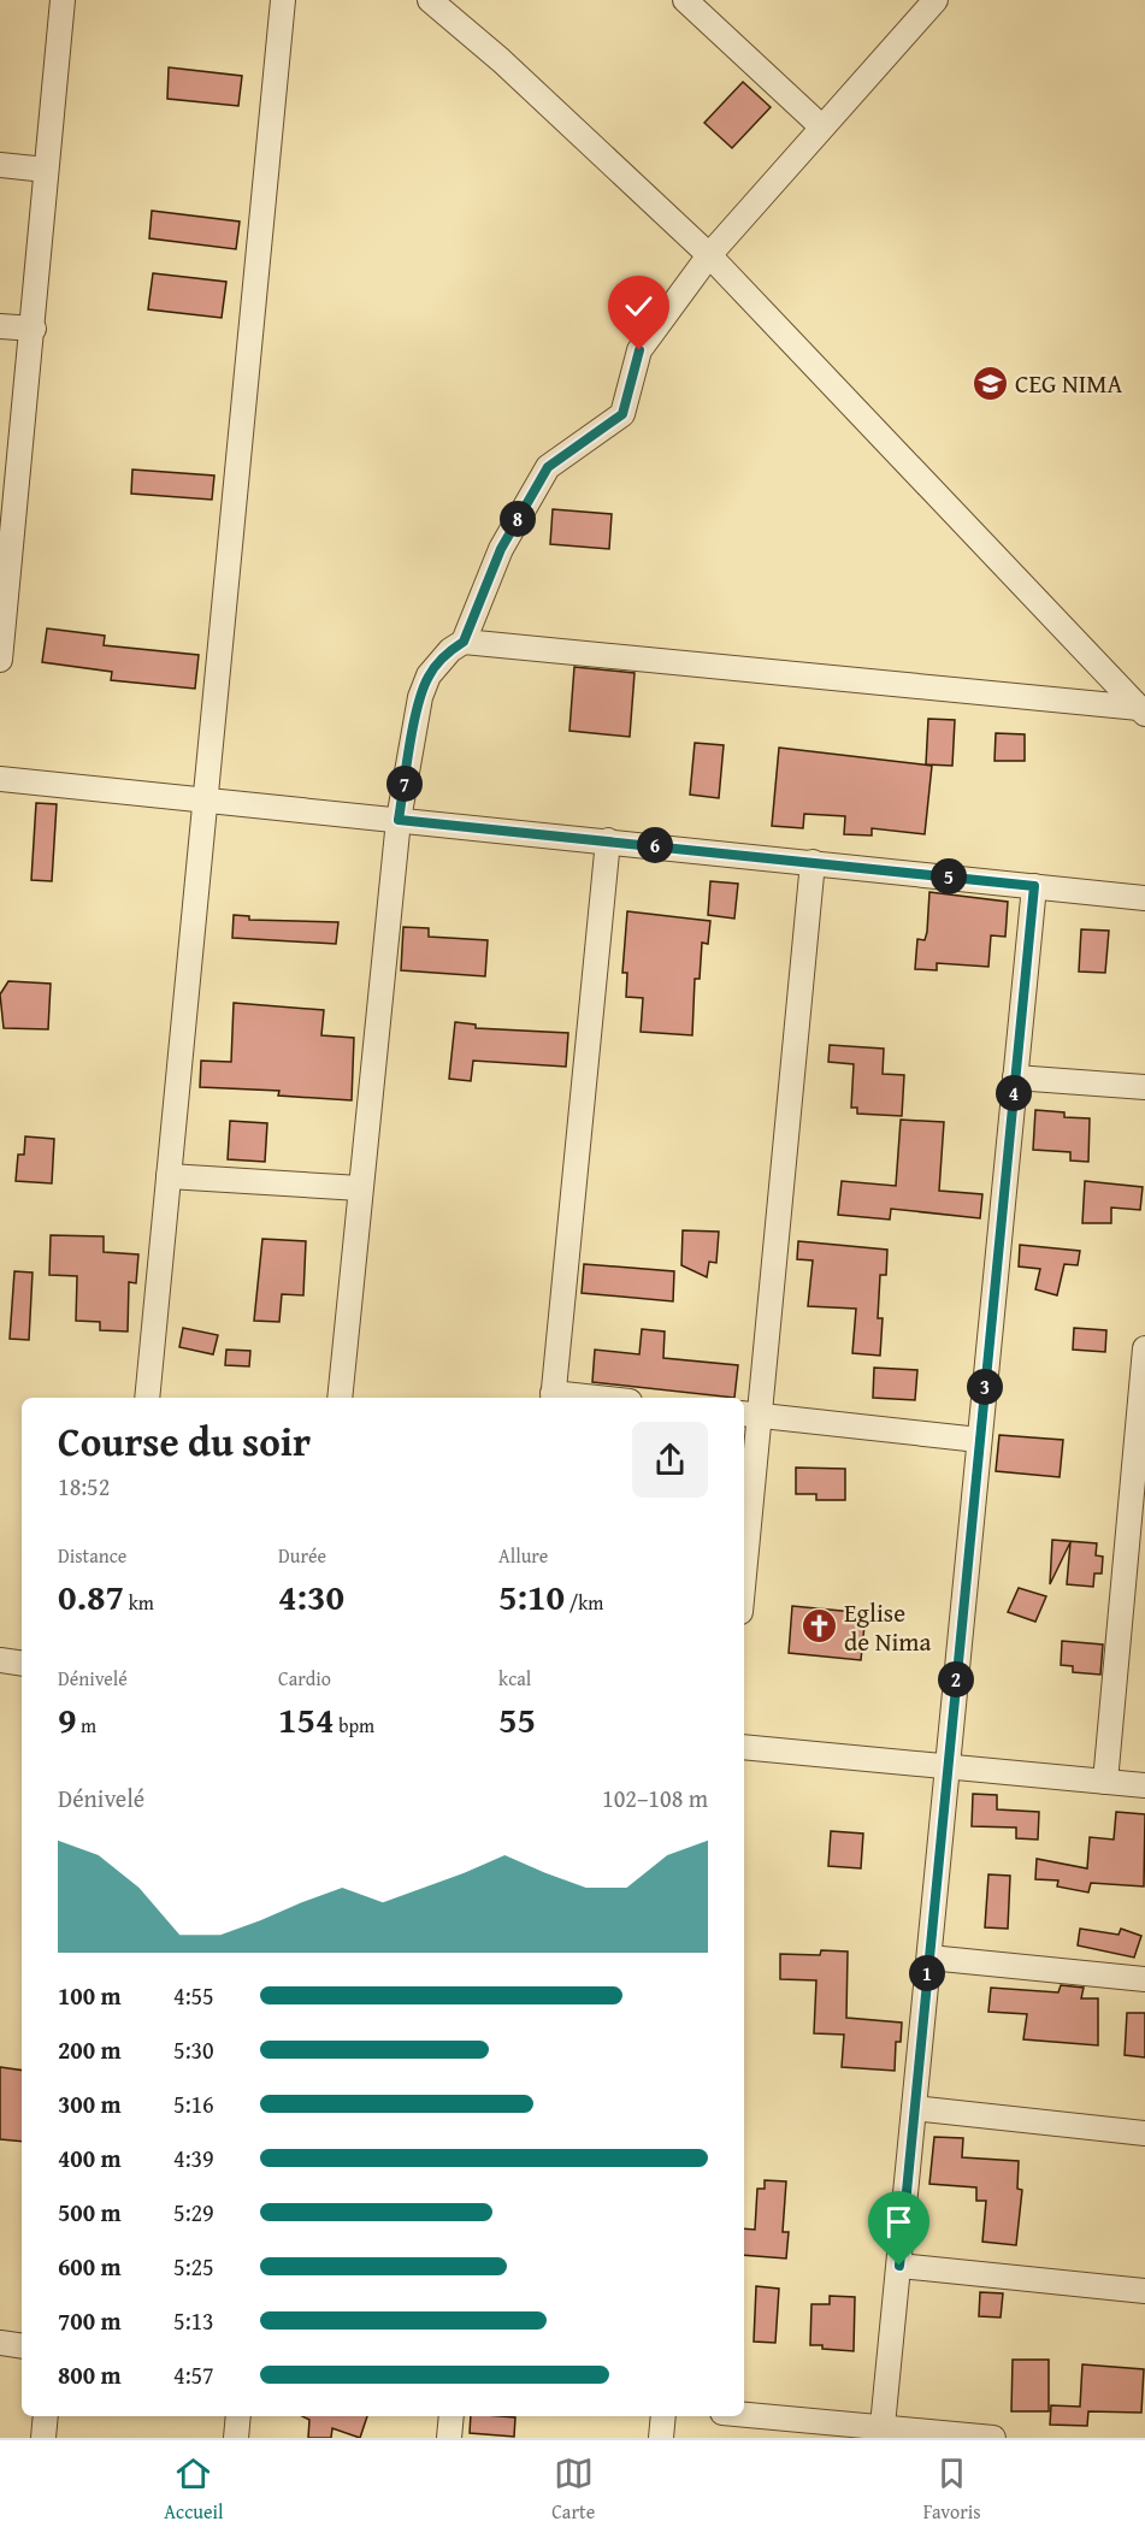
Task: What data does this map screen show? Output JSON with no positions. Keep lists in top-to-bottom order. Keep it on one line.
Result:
{"places":{"school or university":["CEG NIMA"],"church":["Eglise de Nima"]},"page":{"pins":["8","7","6","5","4","3","2","1"],"heading":["Course du soir","18:52"],"stats":[["Distance","0.87 km"],["Durée","4:30"],["Allure","5:10 /km"],["Dénivelé","9 m"],["Cardio","154 bpm"],["kcal","55"]],"chart":["Dénivelé","102–108 m"],"list":[{"name":"100 m","note":"4:55"},{"name":"200 m","note":"5:30"},{"name":"300 m","note":"5:16"},{"name":"400 m","note":"4:39"},{"name":"500 m","note":"5:29"},{"name":"600 m","note":"5:25"},{"name":"700 m","note":"5:13"},{"name":"800 m","note":"4:57"}],"tabs":["Accueil","Carte","Favoris"]}}
